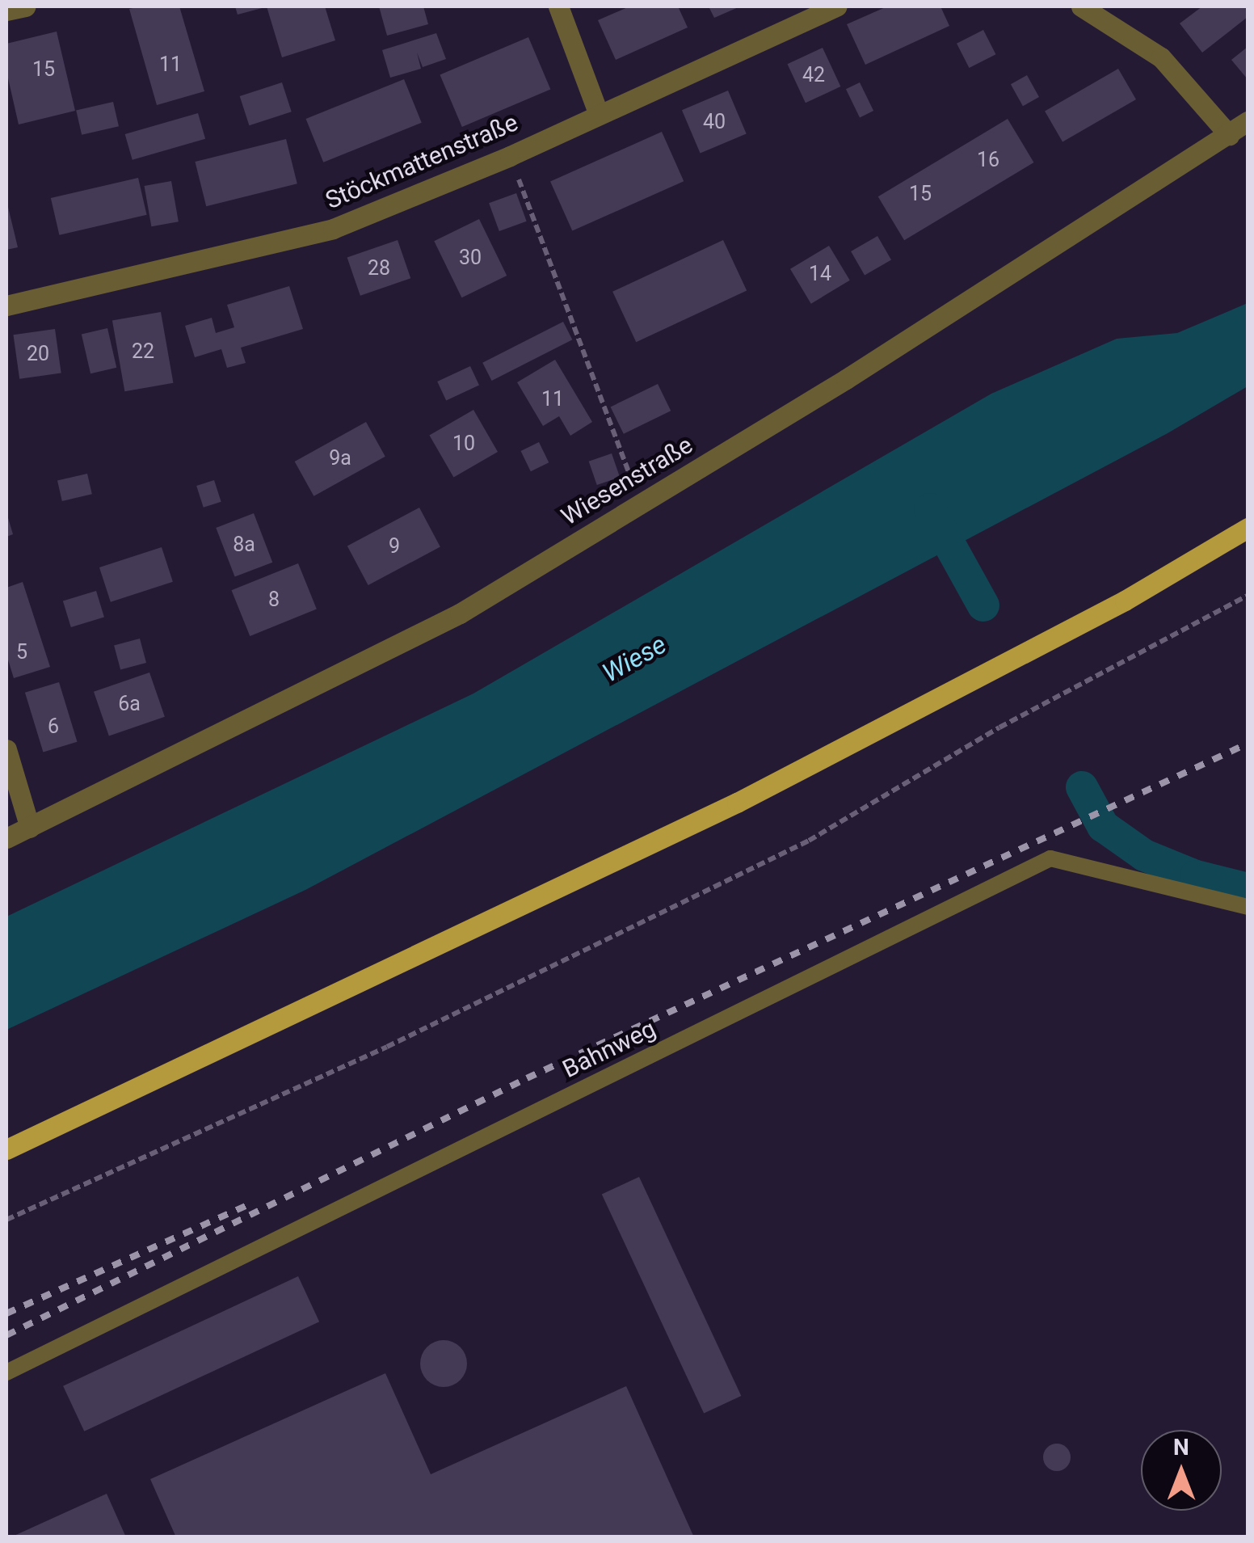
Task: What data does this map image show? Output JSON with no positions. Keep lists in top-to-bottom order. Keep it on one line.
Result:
{"streets":{"street":["Stöckmattenstraße","Wiesenstraße"],"lane":["Bahnweg"]},"water":["Wiese"],"house_numbers":["11","15","42","40","16","15","30","28","14","22","20","11","10","9a","8a","9","8","5","6a","6"],"north":"top"}
